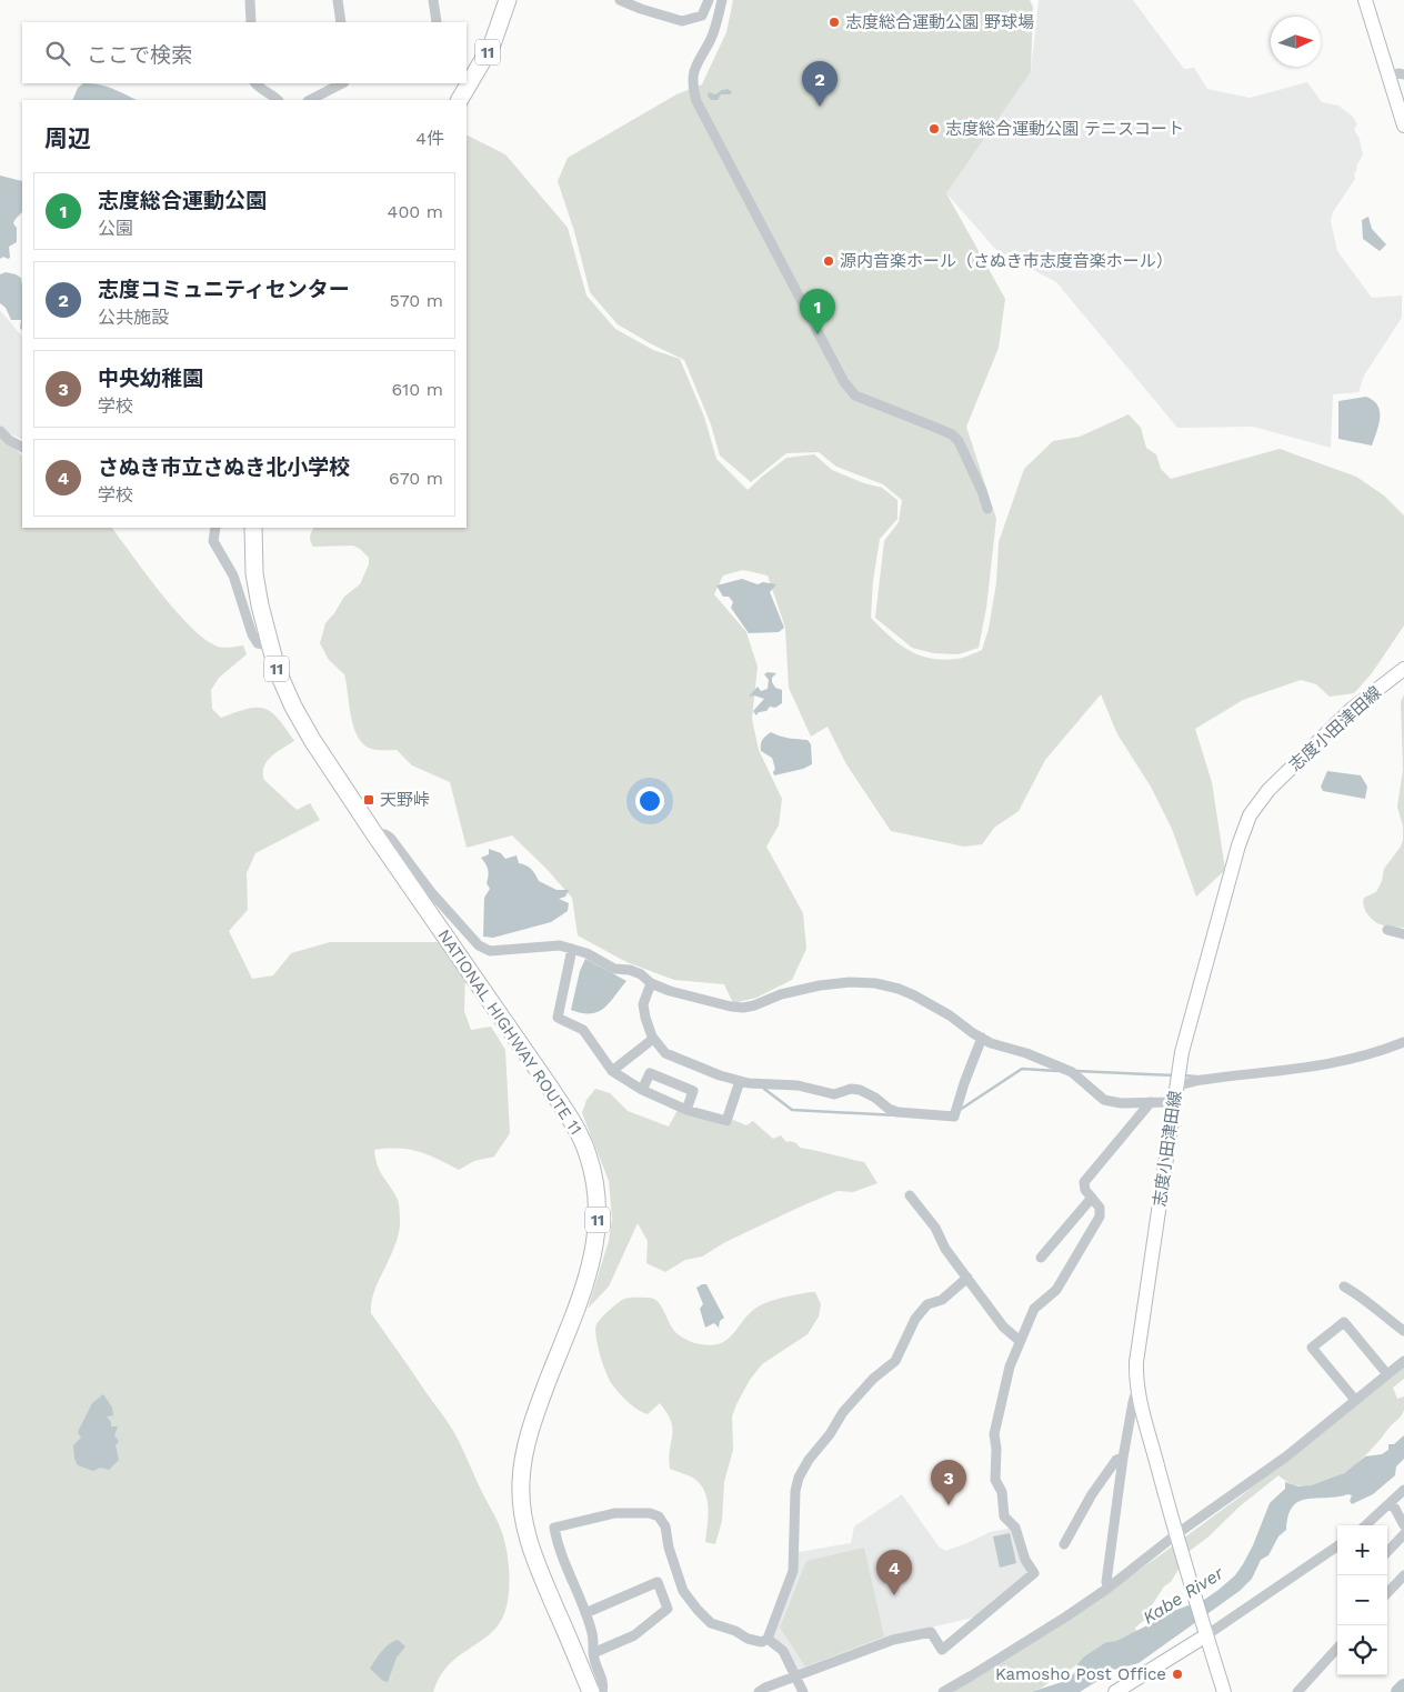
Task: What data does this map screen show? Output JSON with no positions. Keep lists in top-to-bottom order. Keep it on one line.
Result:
{"streets":{"highway":["11","NATIONAL HIGHWAY ROUTE 11"],"main road":["志度小田津田線"]},"water":["Kabe River"],"places":{"other":["志度総合運動公園 野球場","志度総合運動公園 テニスコート","源内音楽ホール（さぬき市志度音楽ホール）","Kamosho Post Office"],"transit":["天野峠"]},"north":"right","page":{"search":"ここで検索","pins":["2","1","3","4"],"heading":["周辺","4件"],"list":[{"mark":"1","name":"志度総合運動公園","note":"公園","value":"400 m"},{"mark":"2","name":"志度コミュニティセンター","note":"公共施設","value":"570 m"},{"mark":"3","name":"中央幼稚園","note":"学校","value":"610 m"},{"mark":"4","name":"さぬき市立さぬき北小学校","note":"学校","value":"670 m"}],"map_buttons":["+","−"]}}
